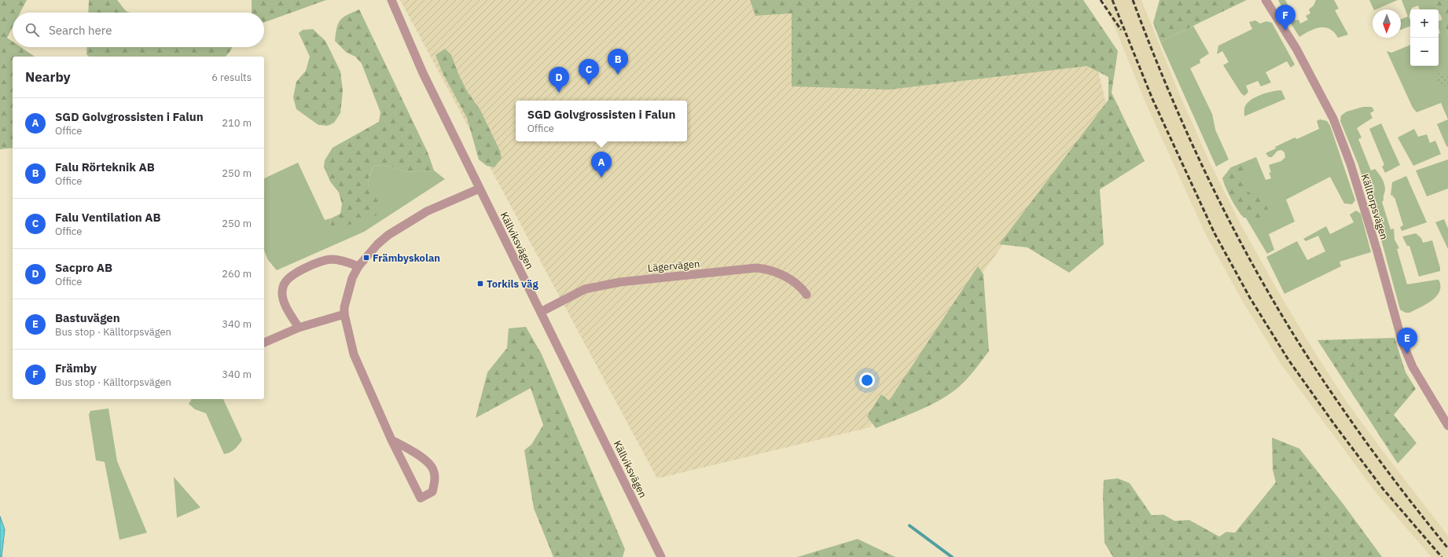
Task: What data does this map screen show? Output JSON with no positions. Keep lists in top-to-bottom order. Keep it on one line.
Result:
{"streets":{"street":["Källtorpsvägen","Källviksvägen","Lägervägen"]},"crossings":[["Källviksvägen","Lägervägen"]],"places":{"transit":["Främbyskolan","Torkils väg"]},"north":"bottom","page":{"pins":["F","B","C","D","A","E"],"map_buttons":["+","−"],"search":"Search here","heading":["Nearby","6 results"],"list":[{"mark":"A","name":"SGD Golvgrossisten i Falun","note":"Office","value":"210 m"},{"mark":"B","name":"Falu Rörteknik AB","note":"Office","value":"250 m"},{"mark":"C","name":"Falu Ventilation AB","note":"Office","value":"250 m"},{"mark":"D","name":"Sacpro AB","note":"Office","value":"260 m"},{"mark":"E","name":"Bastuvägen","note":"Bus stop · Källtorpsvägen","value":"340 m"},{"mark":"F","name":"Främby","note":"Bus stop · Källtorpsvägen","value":"340 m"}],"popup":["SGD Golvgrossisten i Falun","Office"]}}
